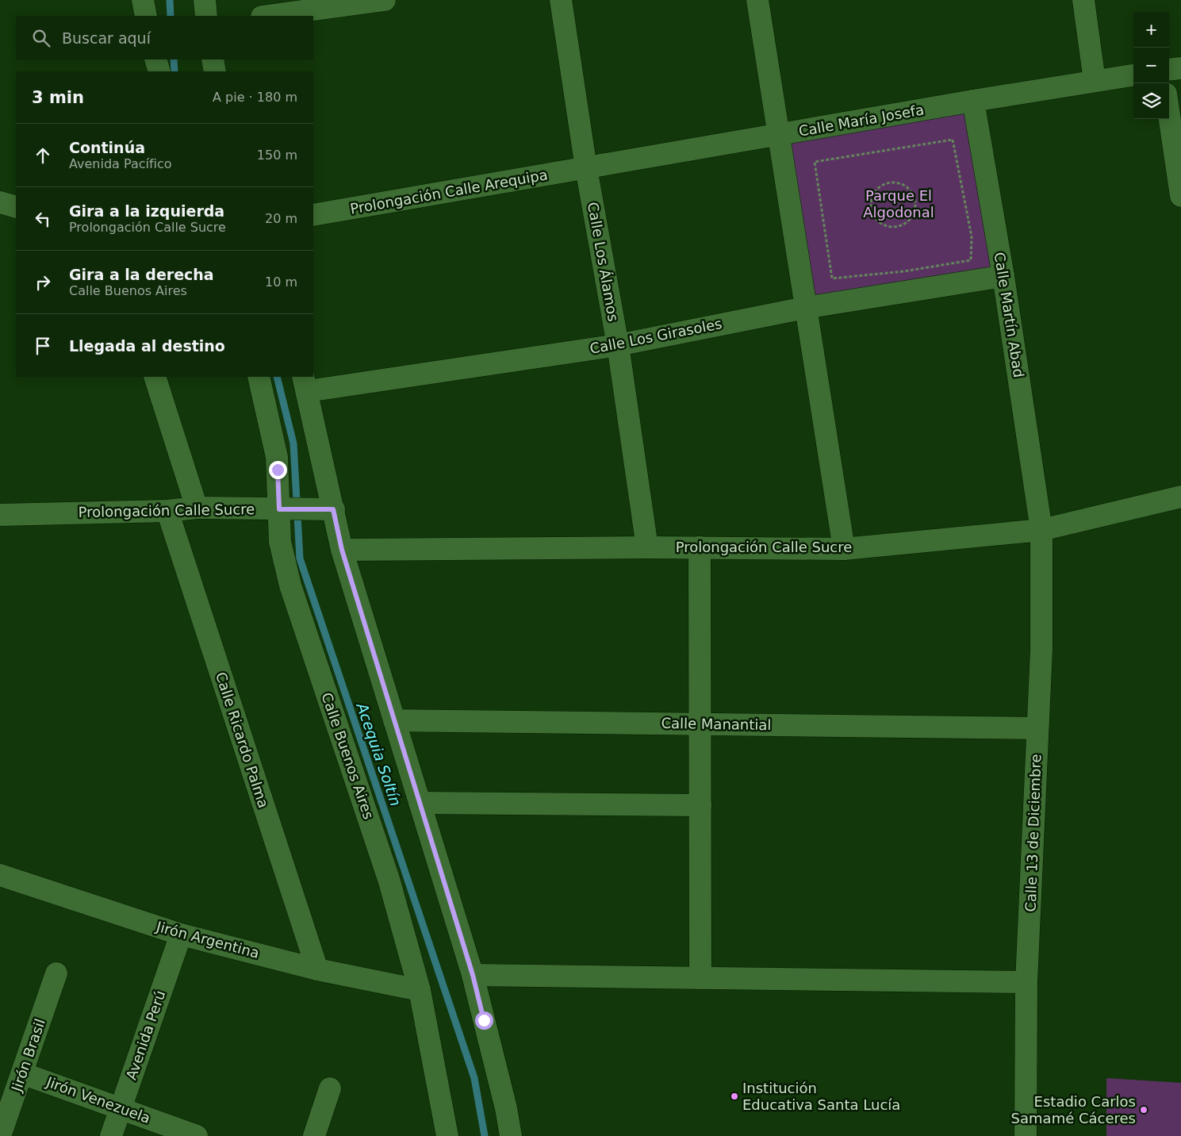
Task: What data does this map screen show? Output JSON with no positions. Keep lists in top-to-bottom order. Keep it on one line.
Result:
{"streets":{"street":["Calle María Josefa","Prolongación Calle Arequipa","Calle Los Álamos","Calle Martín Abad","Calle Los Girasoles","Prolongación Calle Sucre","Calle Manantial","Calle Ricardo Palma","Calle Buenos Aires","Calle 13 de Diciembre","Jirón Argentina","Avenida Perú","Jirón Brasil","Jirón Venezuela"]},"crossings":[["Calle María Josefa","Prolongación Calle Arequipa"],["Calle María Josefa","Calle Los Álamos"],["Calle María Josefa","Calle Martín Abad"],["Prolongación Calle Arequipa","Calle Los Álamos"],["Calle Los Álamos","Calle Los Girasoles"],["Calle Los Álamos","Prolongación Calle Sucre"],["Calle Martín Abad","Calle Los Girasoles"],["Calle Martín Abad","Prolongación Calle Sucre"],["Calle Martín Abad","Calle 13 de Diciembre"],["Prolongación Calle Sucre","Calle Ricardo Palma"],["Prolongación Calle Sucre","Calle Buenos Aires"],["Prolongación Calle Sucre","Calle 13 de Diciembre"],["Calle Manantial","Calle 13 de Diciembre"],["Calle Ricardo Palma","Jirón Argentina"],["Calle Buenos Aires","Jirón Argentina"],["Jirón Argentina","Avenida Perú"],["Avenida Perú","Jirón Venezuela"],["Jirón Brasil","Jirón Venezuela"]],"water":["Acequia Soltín"],"parks":["Parque El Algodonal"],"places":["Institución Educativa Santa Lucía","Estadio Carlos Samamé Cáceres"],"page":{"map_buttons":["+","−"],"search":"Buscar aquí","heading":["3 min","A pie · 180 m"],"list":[["Continúa","Avenida Pacífico","150 m"],["Gira a la izquierda","Prolongación Calle Sucre","20 m"],["Gira a la derecha","Calle Buenos Aires","10 m"],"Llegada al destino"]}}
